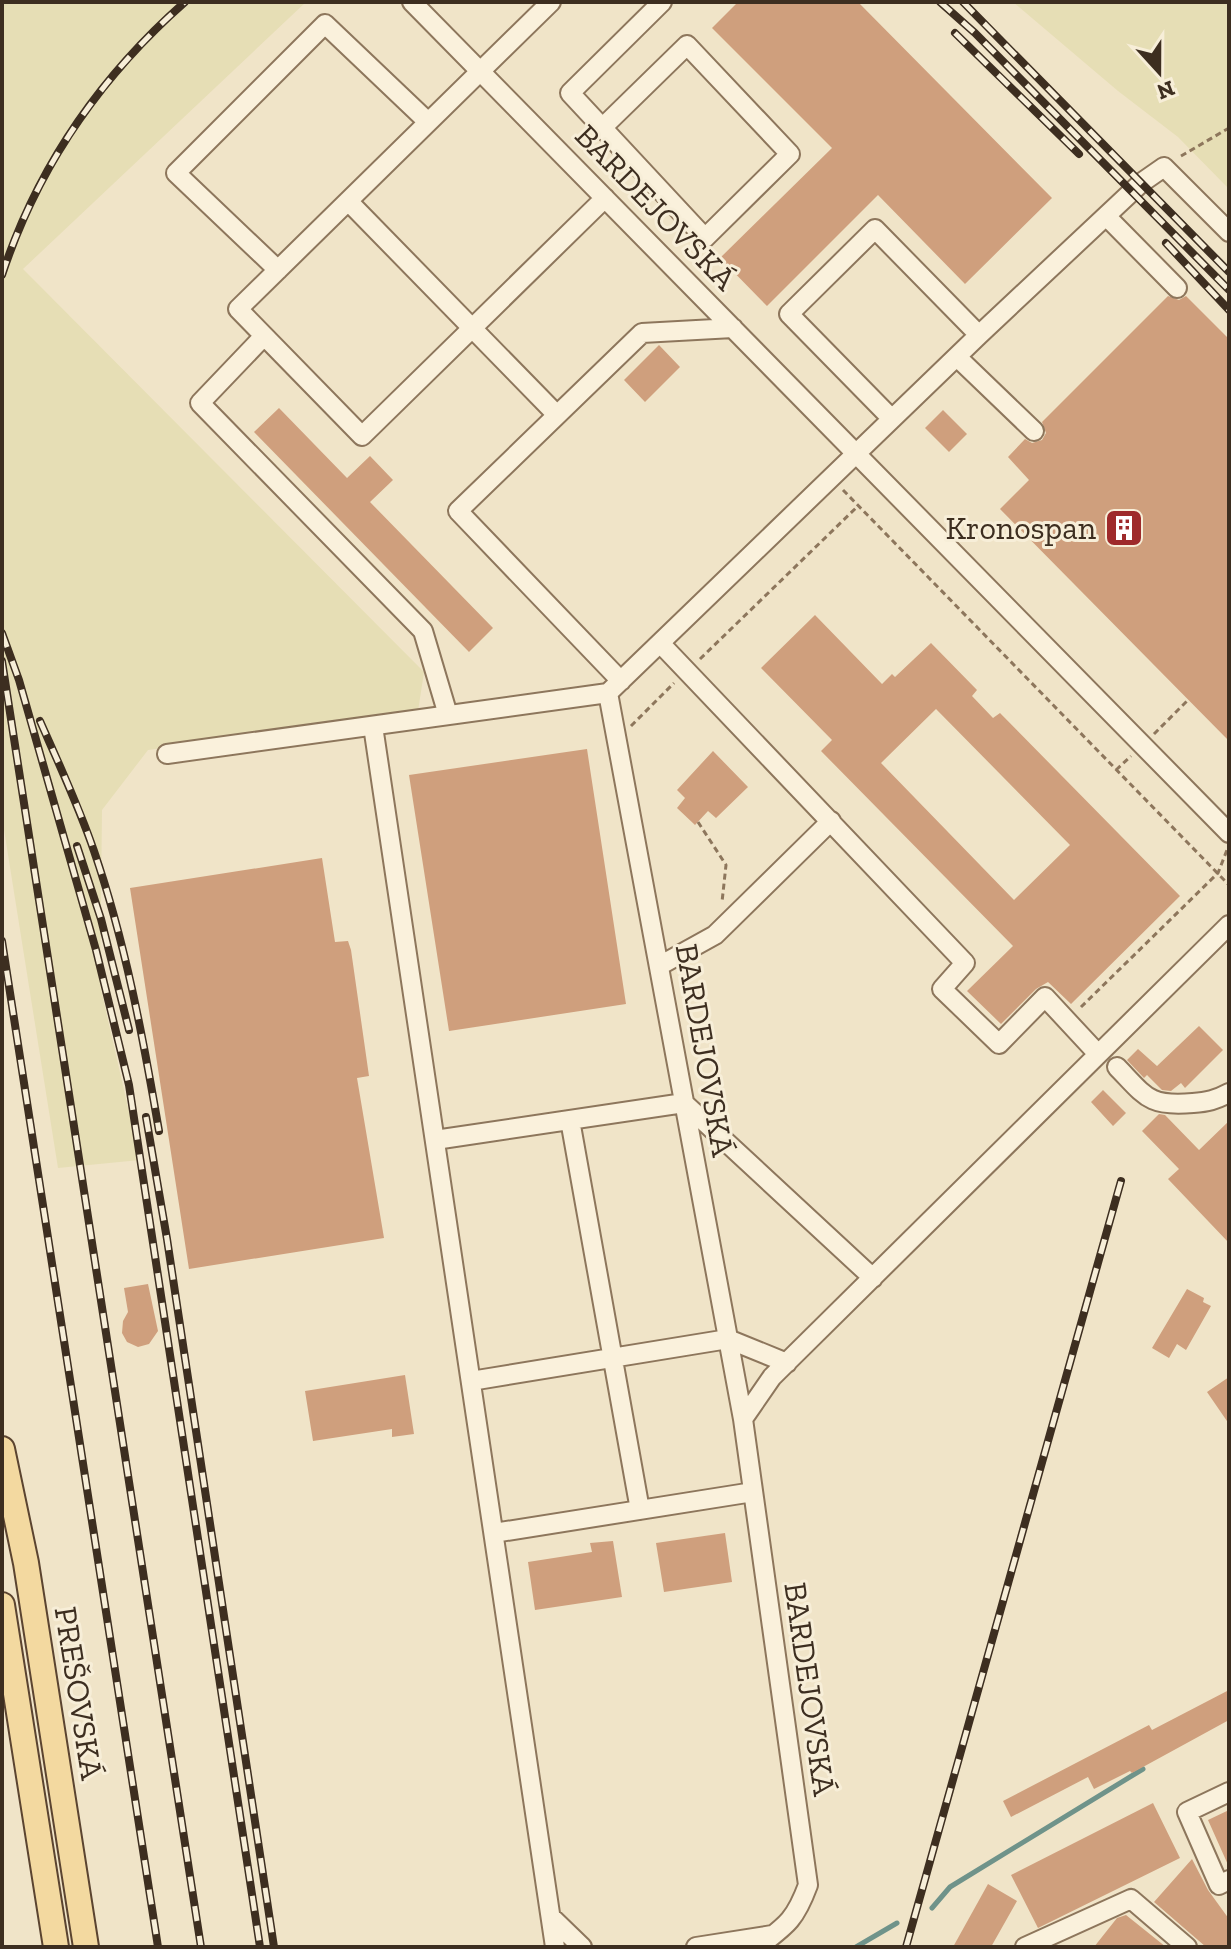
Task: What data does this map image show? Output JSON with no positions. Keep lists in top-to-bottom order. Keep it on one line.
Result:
{"streets":{"main road":["PREŠOVSKÁ"],"street":["BARDEJOVSKÁ"]},"places":{"building":["Kronospan"]},"north":"bottom"}
